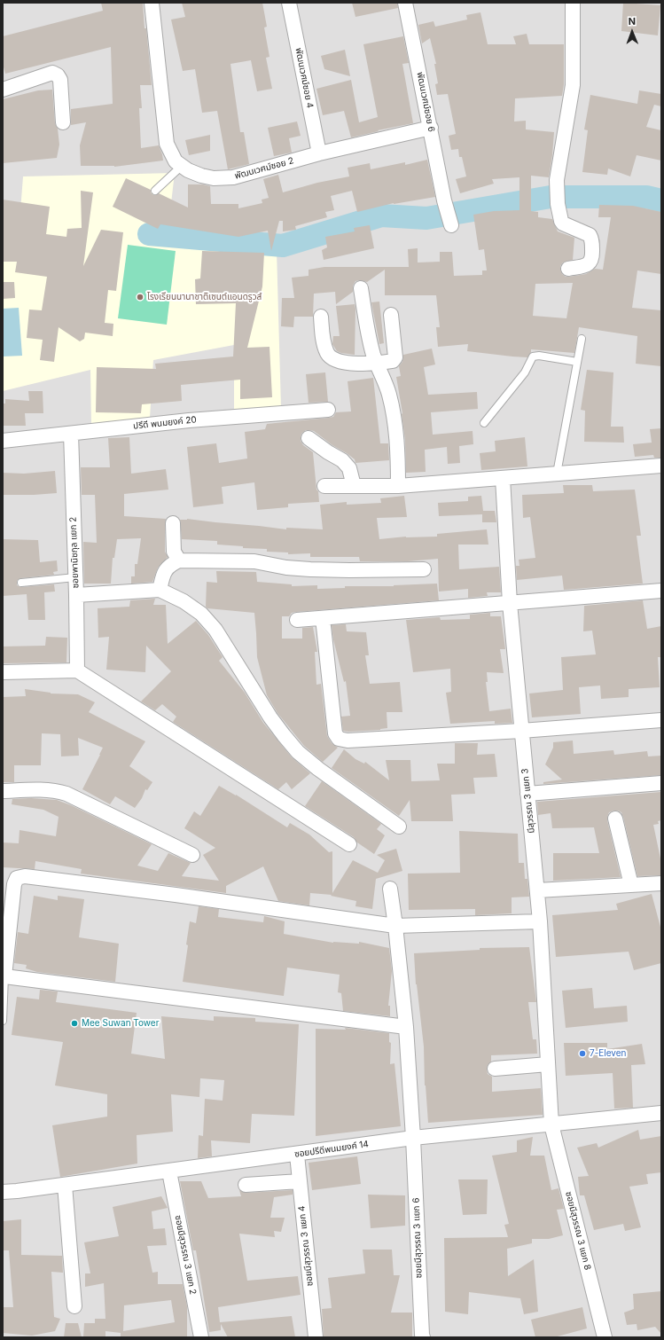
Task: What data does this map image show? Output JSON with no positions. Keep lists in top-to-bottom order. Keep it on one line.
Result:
{"streets":{"street":["พัฒนเวศม์ซอย 4","พัฒนเวศม์ซอย 6","พัฒนเวศม์ซอย 2","ปรีดี พนมยงค์ 20","ซอยพานิชกุล แยก 2","มีสุวรรณ 3 แยก 3","ซอยปรีดีพนมยงค์ 14","ซอยมีสุวรรณ 3 แยก 8","ซอยมีสุวรรณ 3 แยก 6","ซอยมีสุวรรณ 3 แยก 4","ซอยมีสุวรรณ 3 แยก 2"]},"crossings":[["พัฒนเวศม์ซอย 4","พัฒนเวศม์ซอย 2"],["พัฒนเวศม์ซอย 6","พัฒนเวศม์ซอย 2"],["ปรีดี พนมยงค์ 20","ซอยพานิชกุล แยก 2"],["มีสุวรรณ 3 แยก 3","ซอยปรีดีพนมยงค์ 14"],["มีสุวรรณ 3 แยก 3","ซอยมีสุวรรณ 3 แยก 8"],["ซอยปรีดีพนมยงค์ 14","ซอยมีสุวรรณ 3 แยก 8"],["ซอยปรีดีพนมยงค์ 14","ซอยมีสุวรรณ 3 แยก 6"],["ซอยปรีดีพนมยงค์ 14","ซอยมีสุวรรณ 3 แยก 4"],["ซอยปรีดีพนมยงค์ 14","ซอยมีสุวรรณ 3 แยก 2"]],"places":["โรงเรียนนานาชาติเซนต์แอนดรูวส์","Mee Suwan Tower","7-Eleven"],"north":"top"}
